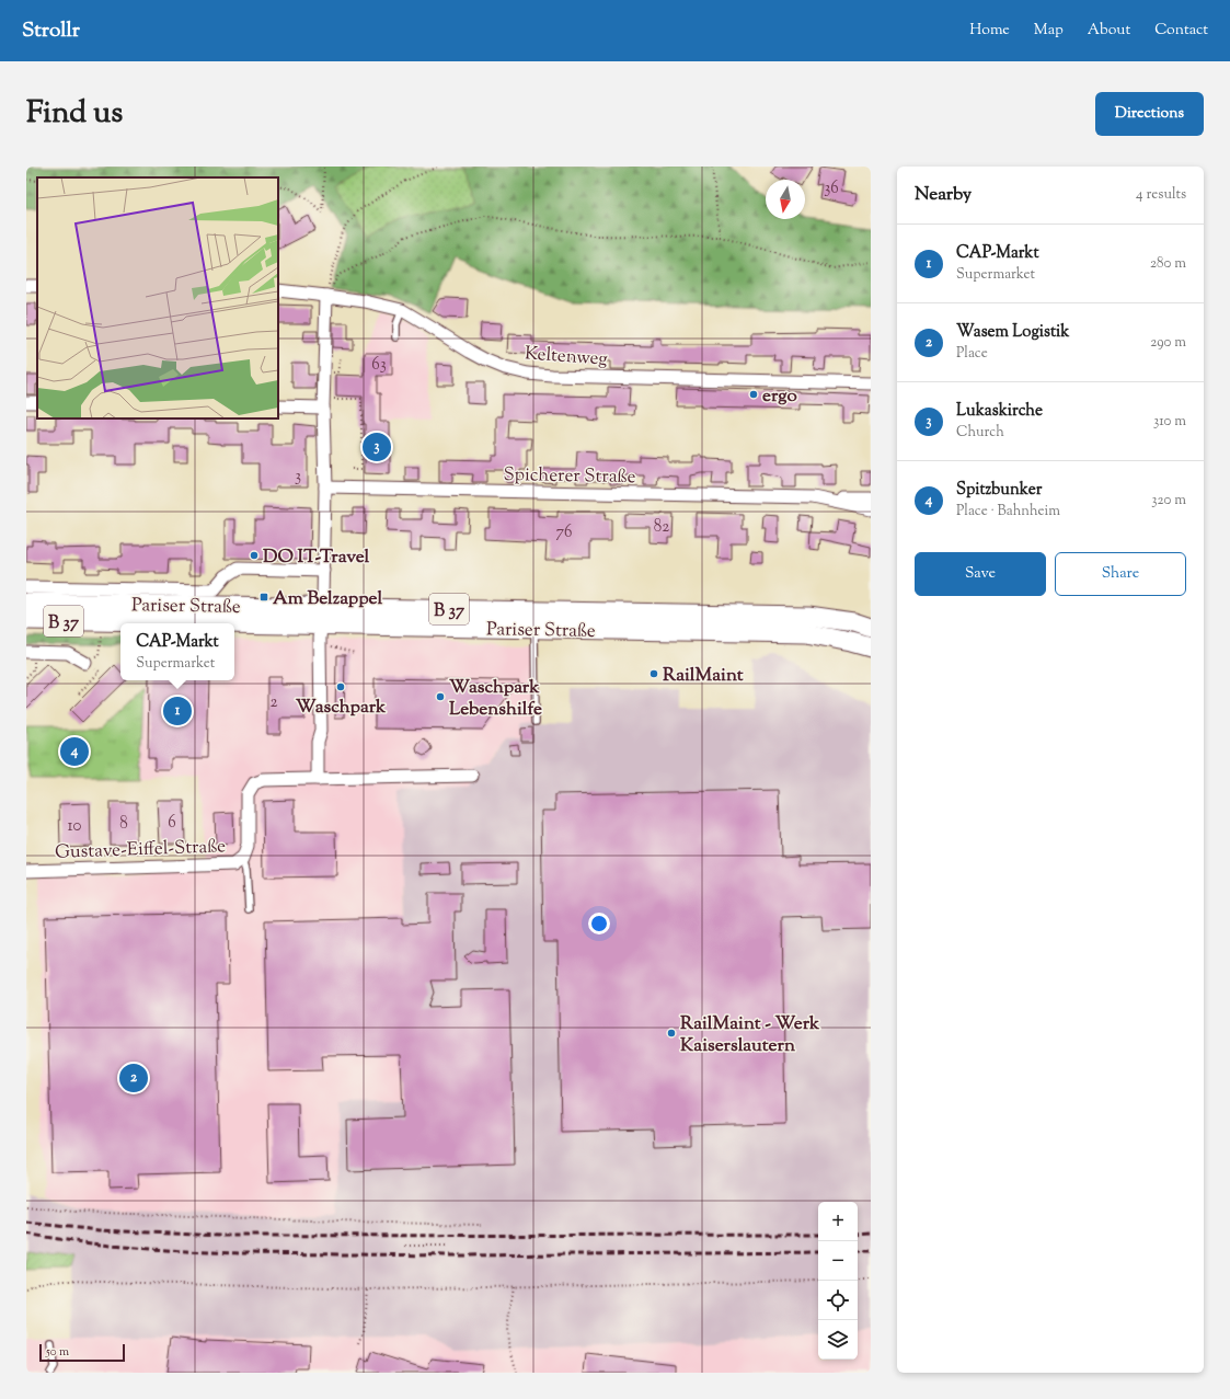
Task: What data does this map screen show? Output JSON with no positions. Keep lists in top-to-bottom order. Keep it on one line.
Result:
{"streets":{"main road":["Pariser Straße","B 37"],"street":["Keltenweg","Spicherer Straße","Gustave-Eiffel-Straße"]},"places":{"other":["ergo","DO IT-Travel","RailMaint","Waschpark","Waschpark Lebenshilfe","RailMaint - Werk Kaiserslautern"],"transit":["Am Belzappel"]},"house_numbers":["36","63","3","82","76","2","6","8","10"],"scale_bar":"50 m","north":"bottom","page":{"header":"Strollr","nav":["Home","Map","About","Contact"],"title":"Find us","buttons":["Directions",["Save","Share"]],"heading":["Nearby","4 results"],"list":[{"mark":"1","name":"CAP-Markt","note":"Supermarket","value":"280 m"},{"mark":"2","name":"Wasem Logistik","note":"Place","value":"290 m"},{"mark":"3","name":"Lukaskirche","note":"Church","value":"310 m"},{"mark":"4","name":"Spitzbunker","note":"Place · Bahnheim","value":"320 m"}],"pins":["3","1","4","2"],"popup":["CAP-Markt","Supermarket"],"map_buttons":["+","−"],"scale":"50 m"}}
